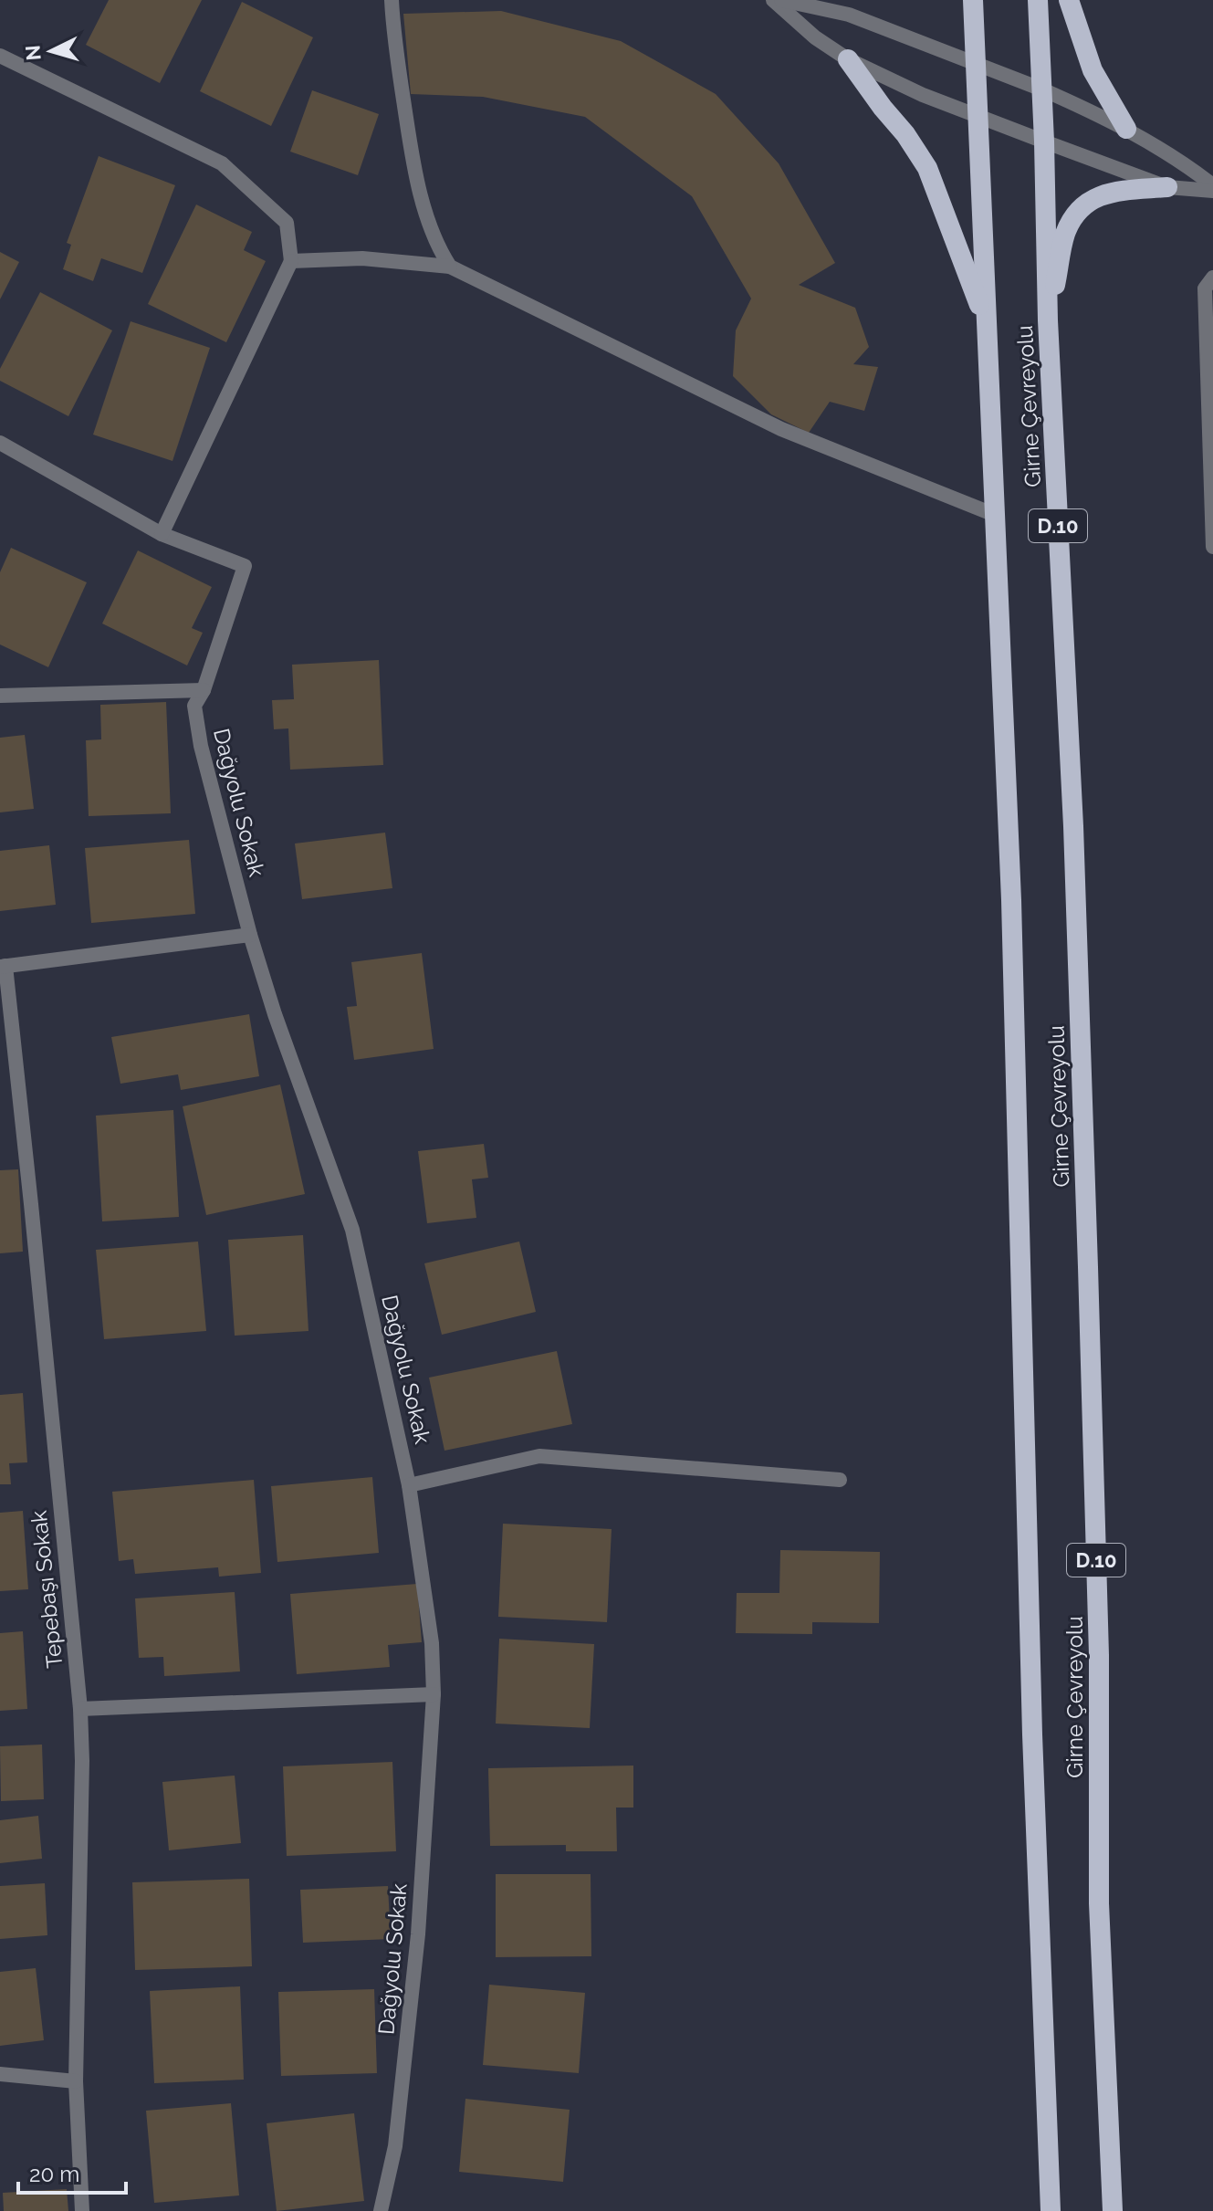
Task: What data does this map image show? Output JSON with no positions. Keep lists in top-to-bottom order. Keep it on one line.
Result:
{"streets":{"highway":["Girne Çevreyolu","D.10"],"street":["Dağyolu Sokak","Tepebaşı Sokak"]},"scale_bar":"20 m","north":"left"}
